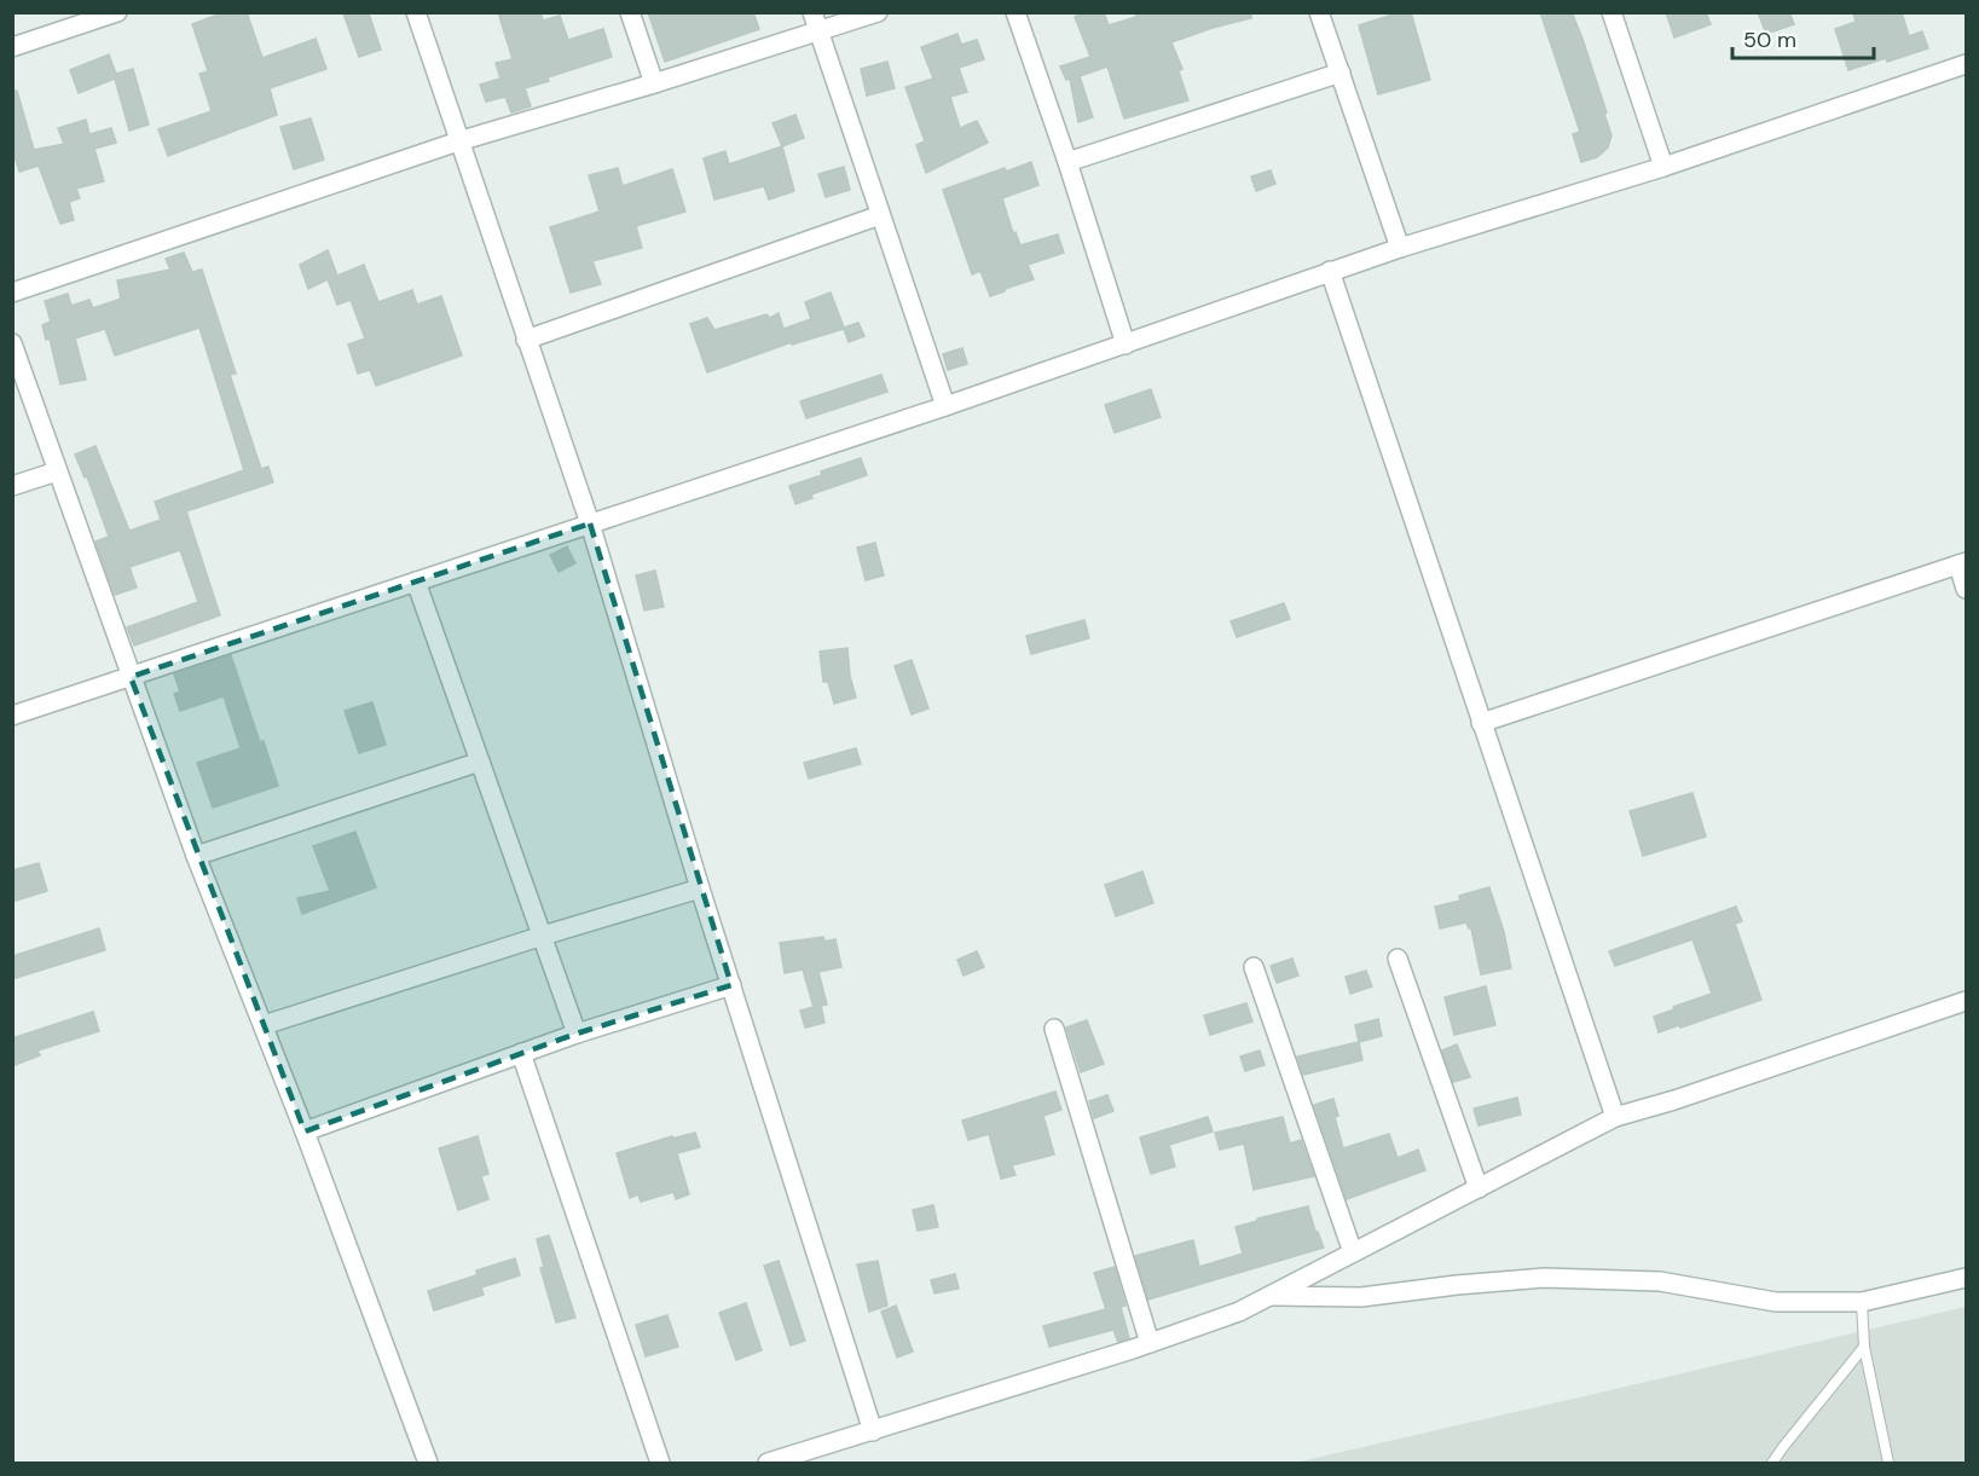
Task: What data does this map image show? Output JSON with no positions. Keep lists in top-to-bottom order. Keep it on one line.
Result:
{"scale_bar":"50 m"}
